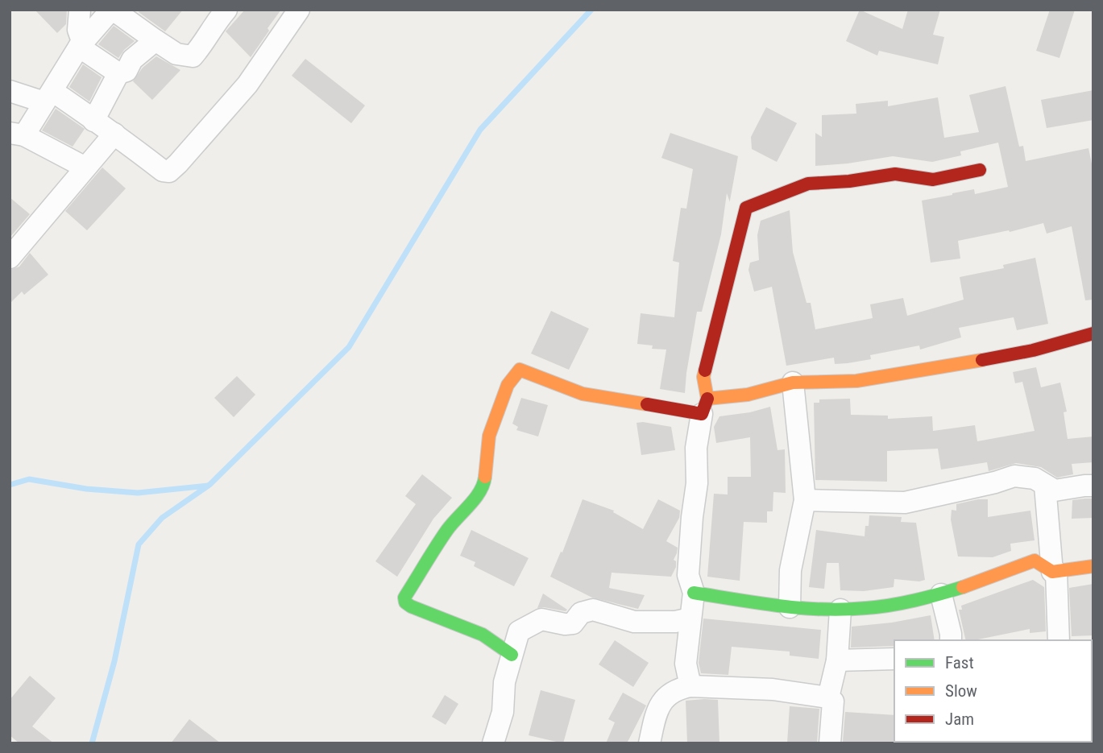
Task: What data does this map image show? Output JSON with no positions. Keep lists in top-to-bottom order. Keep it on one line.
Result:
{"legend":["Fast","Slow","Jam"]}
